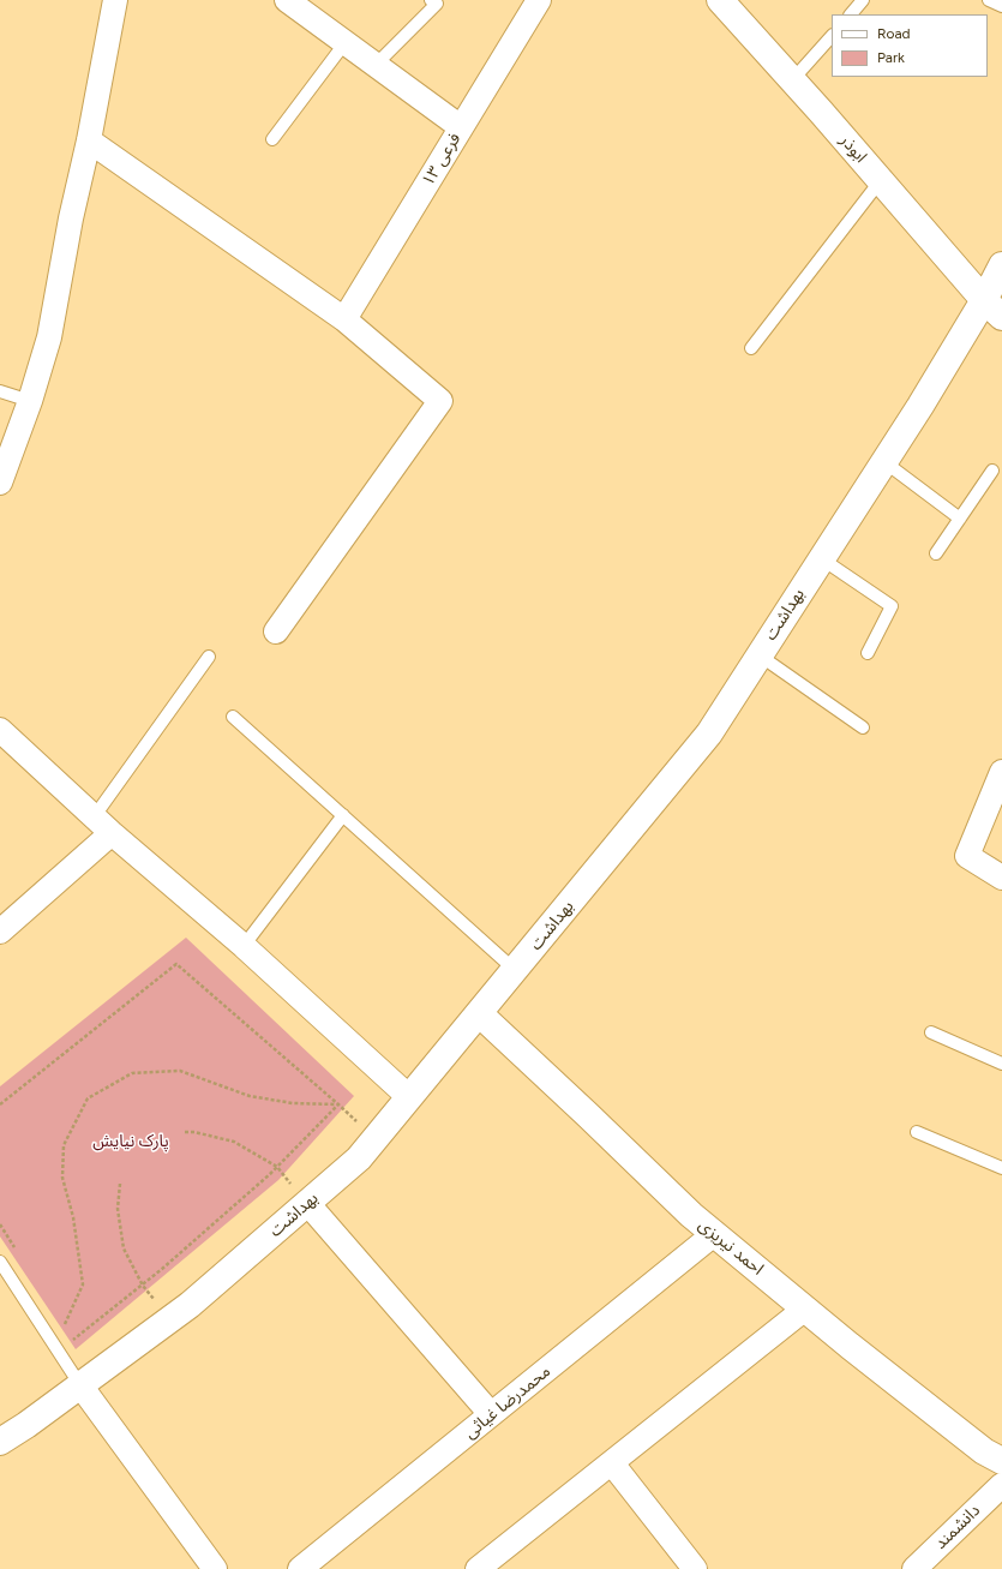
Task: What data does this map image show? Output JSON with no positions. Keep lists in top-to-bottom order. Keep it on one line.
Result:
{"streets":{"street":["ابوذر","فرعی ۱۳","بهداشت","احمد نیریزی","محمدرضا غیاثی","دانشمند"]},"crossings":[["ابوذر","بهداشت"],["بهداشت","احمد نیریزی"],["احمد نیریزی","محمدرضا غیاثی"]],"parks":["پارک نیایش"],"legend":["Road","Park"]}
